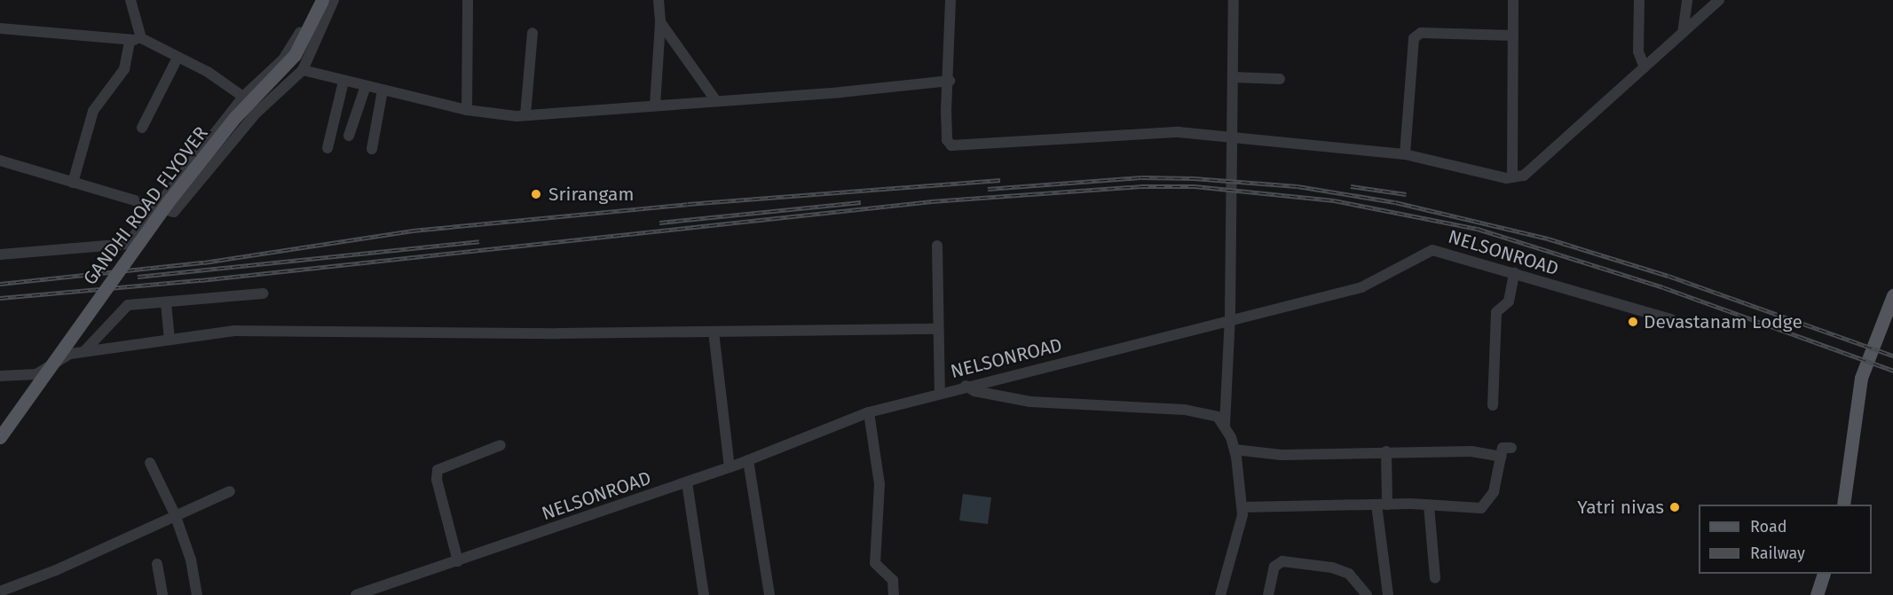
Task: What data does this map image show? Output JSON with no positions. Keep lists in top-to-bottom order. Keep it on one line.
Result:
{"streets":{"main road":["GANDHI ROAD FLYOVER"],"street":["NELSONROAD"]},"places":["Srirangam","Devastanam Lodge","Yatri nivas"],"legend":["Road","Railway"]}
